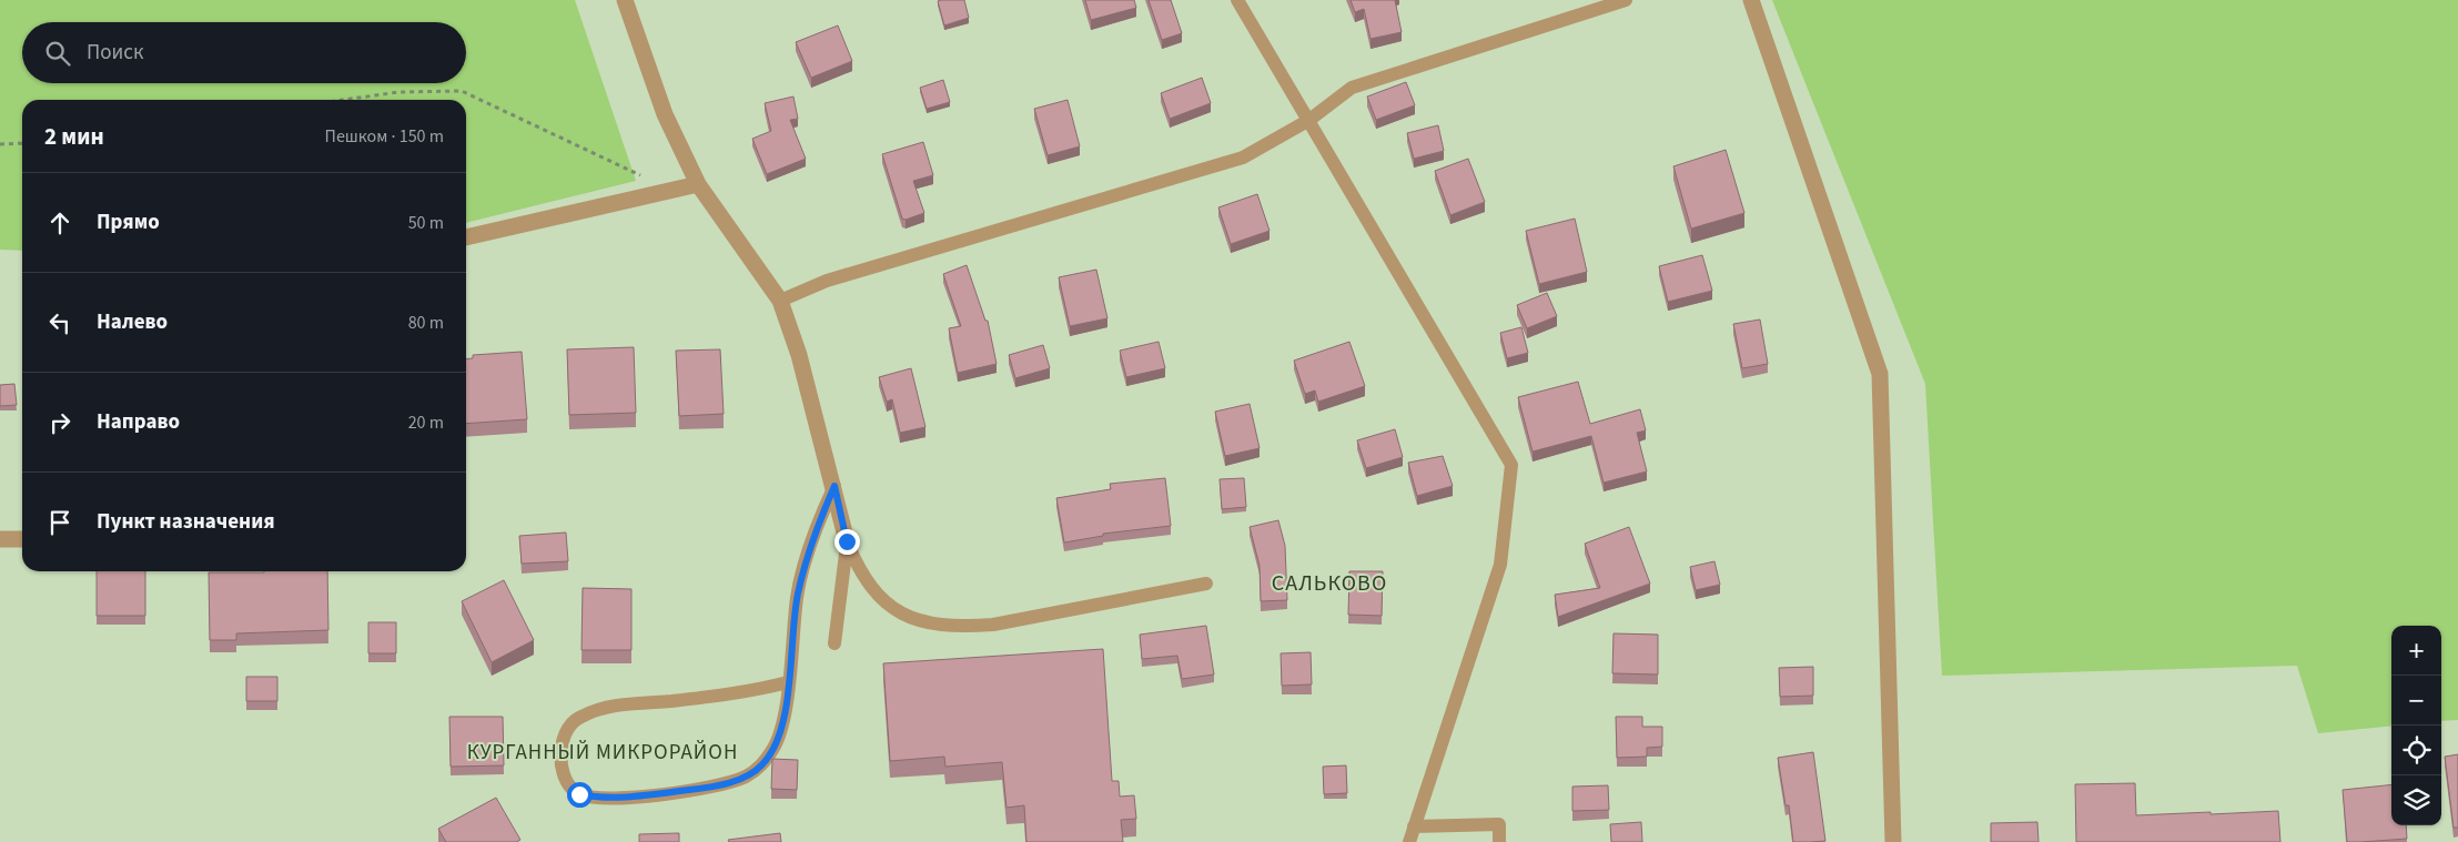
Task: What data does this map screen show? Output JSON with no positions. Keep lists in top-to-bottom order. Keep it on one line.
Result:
{"districts":["САЛЬКОВО","КУРГАННЫЙ МИКРОРАЙОН"],"page":{"search":"Поиск","heading":["2 мин","Пешком · 150 m"],"list":[["Прямо","50 m"],["Налево","80 m"],["Направо","20 m"],"Пункт назначения"],"map_buttons":["+","−"]}}
